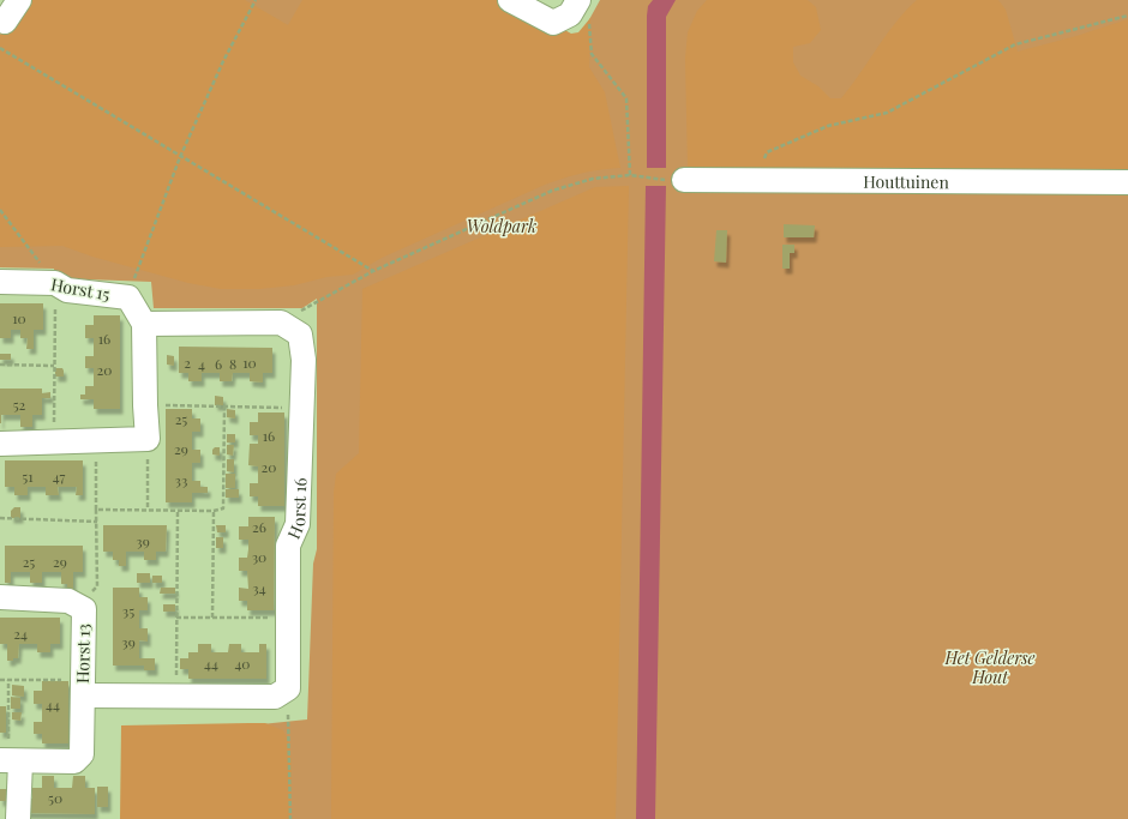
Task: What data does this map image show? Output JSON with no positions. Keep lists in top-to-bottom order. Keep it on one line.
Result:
{"streets":{"street":["Houttuinen","Horst 15","Horst 16","Horst 13"]},"parks":["Woldpark","Het Gelderse Hout"],"house_numbers":["10","16","2","10","4","6","8","20","52","25","16","29","20","51","47","33","26","39","30","25","29","34","35","24","39","44","40","44","50"]}
